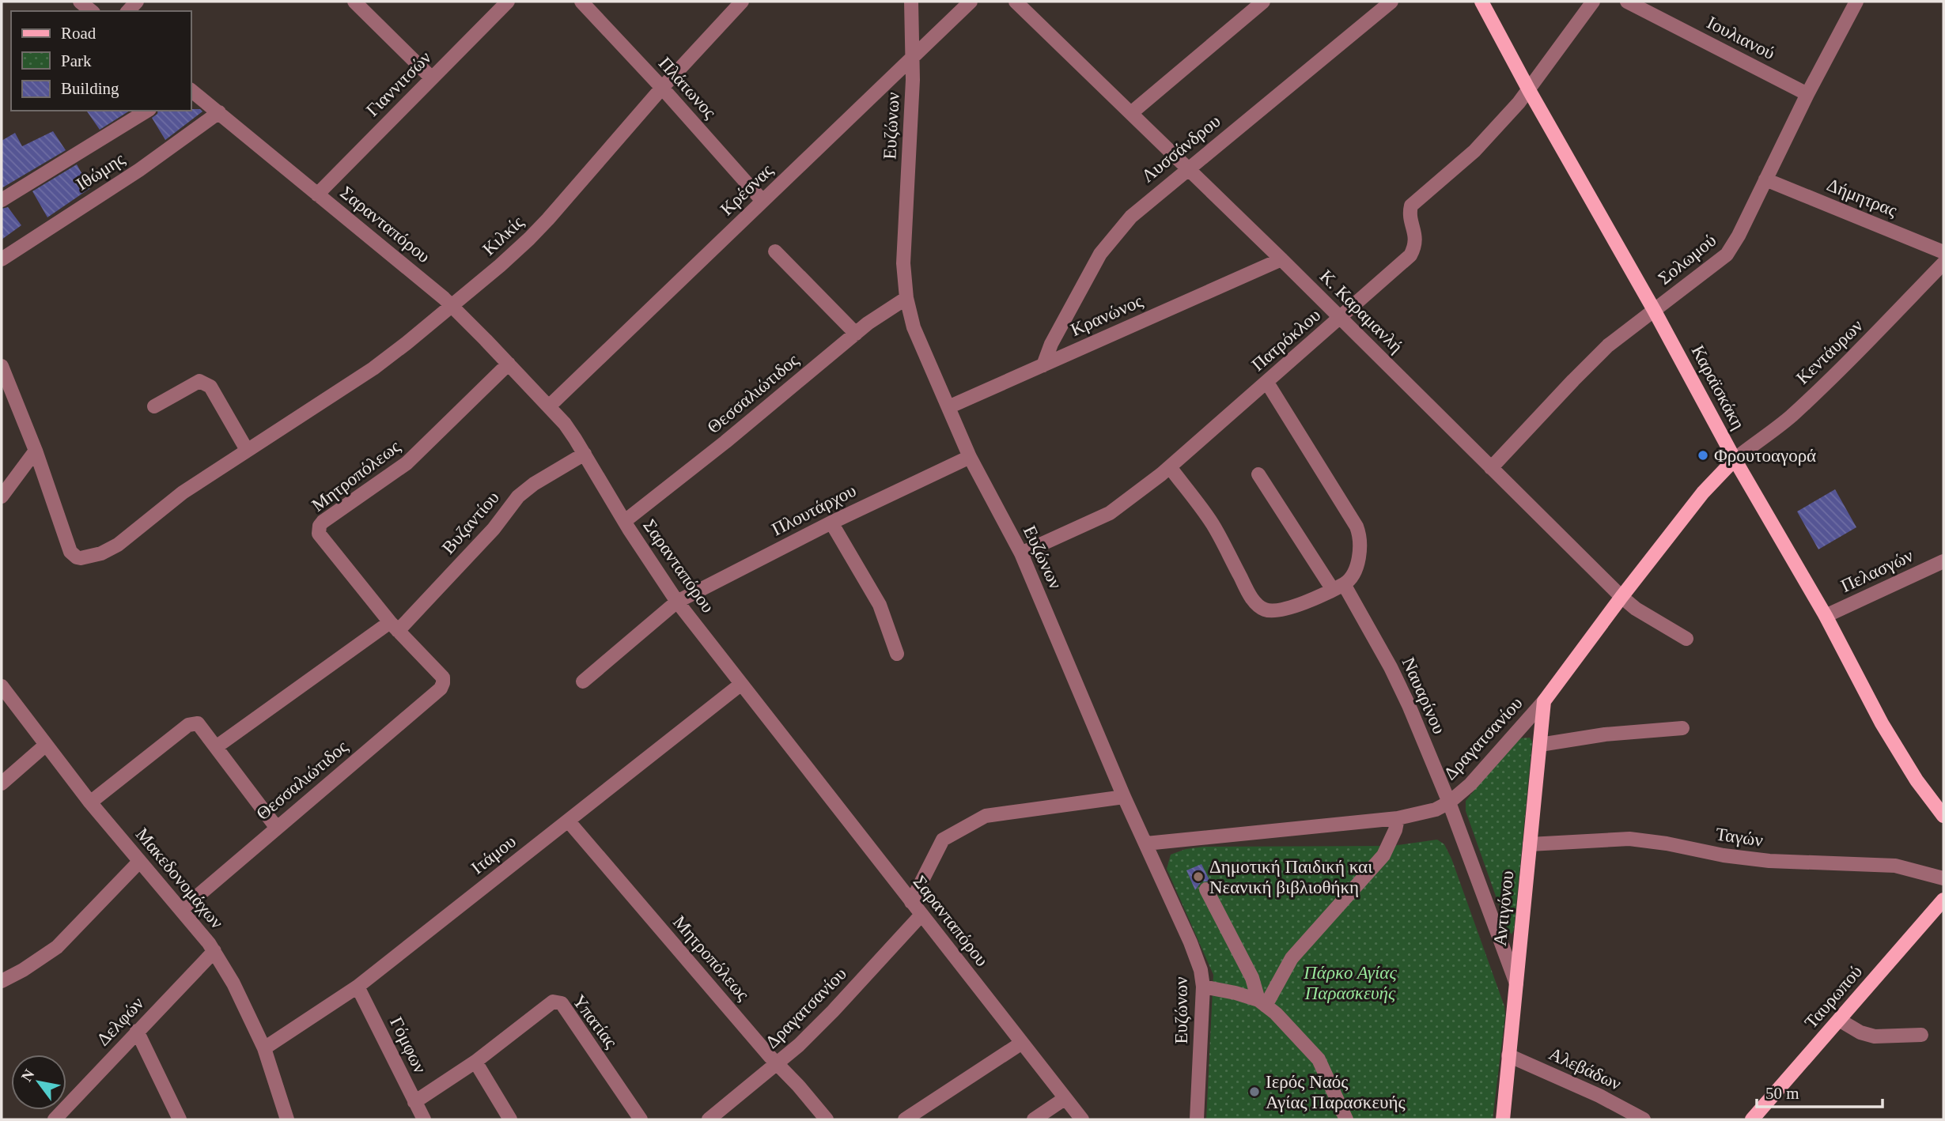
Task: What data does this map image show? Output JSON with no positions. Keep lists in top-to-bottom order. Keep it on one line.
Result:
{"streets":{"main road":["Καραϊσκάκη","Δραγατσανίου","Αντιγόνου","Ταυρωπού"],"street":["Ιουλιανού","Γιαννιτσών","Πλάτωνος","Ευζώνων","Λυσσάνδρου","Ιθώμης","Κρέσνας","Δήμητρας","Σαρανταπόρου","Κιλκίς","Σολωμού","Κ. Καραμανλή","Κρανώνος","Πατρόκλου","Κεντάυρων","Θεσσαλιώτιδος","Μητροπόλεως","Πλουτάρχου","Βυζαντίου","Πελασγών","Ναυαρίνου","Ταγών","Ιτάμου","Μακεδονομάχων","Δελφών","Υπατίας","Γόμφων","Αλεβάδων"]},"crossings":[["Ιουλιανού","Σολωμού"],["Γιαννιτσών","Σαρανταπόρου"],["Πλάτωνος","Κρέσνας"],["Πλάτωνος","Κιλκίς"],["Ευζώνων","Κρέσνας"],["Ευζώνων","Κρανώνος"],["Ευζώνων","Πατρόκλου"],["Ευζώνων","Θεσσαλιώτιδος"],["Ευζώνων","Πλουτάρχου"],["Ευζώνων","Δραγατσανίου"],["Λυσσάνδρου","Κ. Καραμανλή"],["Λυσσάνδρου","Κρανώνος"],["Ιθώμης","Σαρανταπόρου"],["Κρέσνας","Σαρανταπόρου"],["Δήμητρας","Σολωμού"],["Σαρανταπόρου","Κιλκίς"],["Σαρανταπόρου","Θεσσαλιώτιδος"],["Σαρανταπόρου","Μητροπόλεως"],["Σαρανταπόρου","Πλουτάρχου"],["Σαρανταπόρου","Βυζαντίου"],["Σαρανταπόρου","Δραγατσανίου"],["Σαρανταπόρου","Ιτάμου"],["Σολωμού","Κ. Καραμανλή"],["Σολωμού","Καραϊσκάκη"],["Κ. Καραμανλή","Κρανώνος"],["Κ. Καραμανλή","Πατρόκλου"],["Κ. Καραμανλή","Δραγατσανίου"],["Πατρόκλου","Καραϊσκάκη"],["Κεντάυρων","Καραϊσκάκη"],["Κεντάυρων","Δραγατσανίου"],["Καραϊσκάκη","Πελασγών"],["Καραϊσκάκη","Δραγατσανίου"],["Θεσσαλιώτιδος","Μητροπόλεως"],["Θεσσαλιώτιδος","Μακεδονομάχων"],["Μητροπόλεως","Βυζαντίου"],["Μητροπόλεως","Δραγατσανίου"],["Μητροπόλεως","Ιτάμου"],["Ναυαρίνου","Δραγατσανίου"],["Ναυαρίνου","Αντιγόνου"],["Δραγατσανίου","Αντιγόνου"],["Ταγών","Αντιγόνου"],["Ιτάμου","Μακεδονομάχων"],["Ιτάμου","Γόμφων"],["Μακεδονομάχων","Δελφών"],["Αντιγόνου","Αλεβάδων"],["Υπατίας","Γόμφων"]],"parks":["Πάρκο Αγίας Παρασκευής"],"places":["Φρουτοαγορά","Δημοτική Παιδική και Νεανική βιβλιοθήκη","Ιερός Ναός Αγίας Παρασκευής"],"legend":["Road","Park","Building"],"scale_bar":"50 m","north":"top left"}
